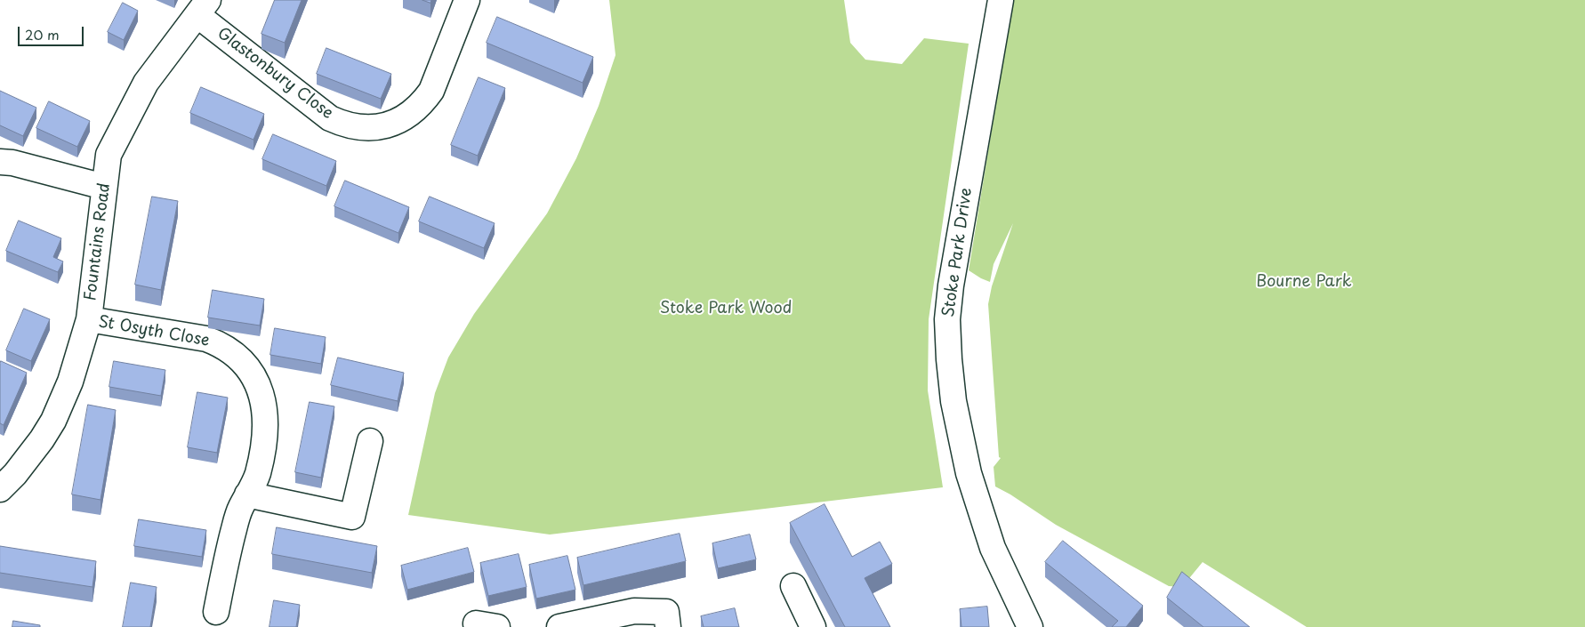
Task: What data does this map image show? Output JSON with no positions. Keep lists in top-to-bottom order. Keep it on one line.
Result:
{"streets":{"street":["Glastonbury Close","Fountains Road","Stoke Park Drive","St Osyth Close"]},"crossings":[["Glastonbury Close","Fountains Road"],["Fountains Road","St Osyth Close"]],"parks":["Bourne Park","Stoke Park Wood"],"scale_bar":"20 m"}
